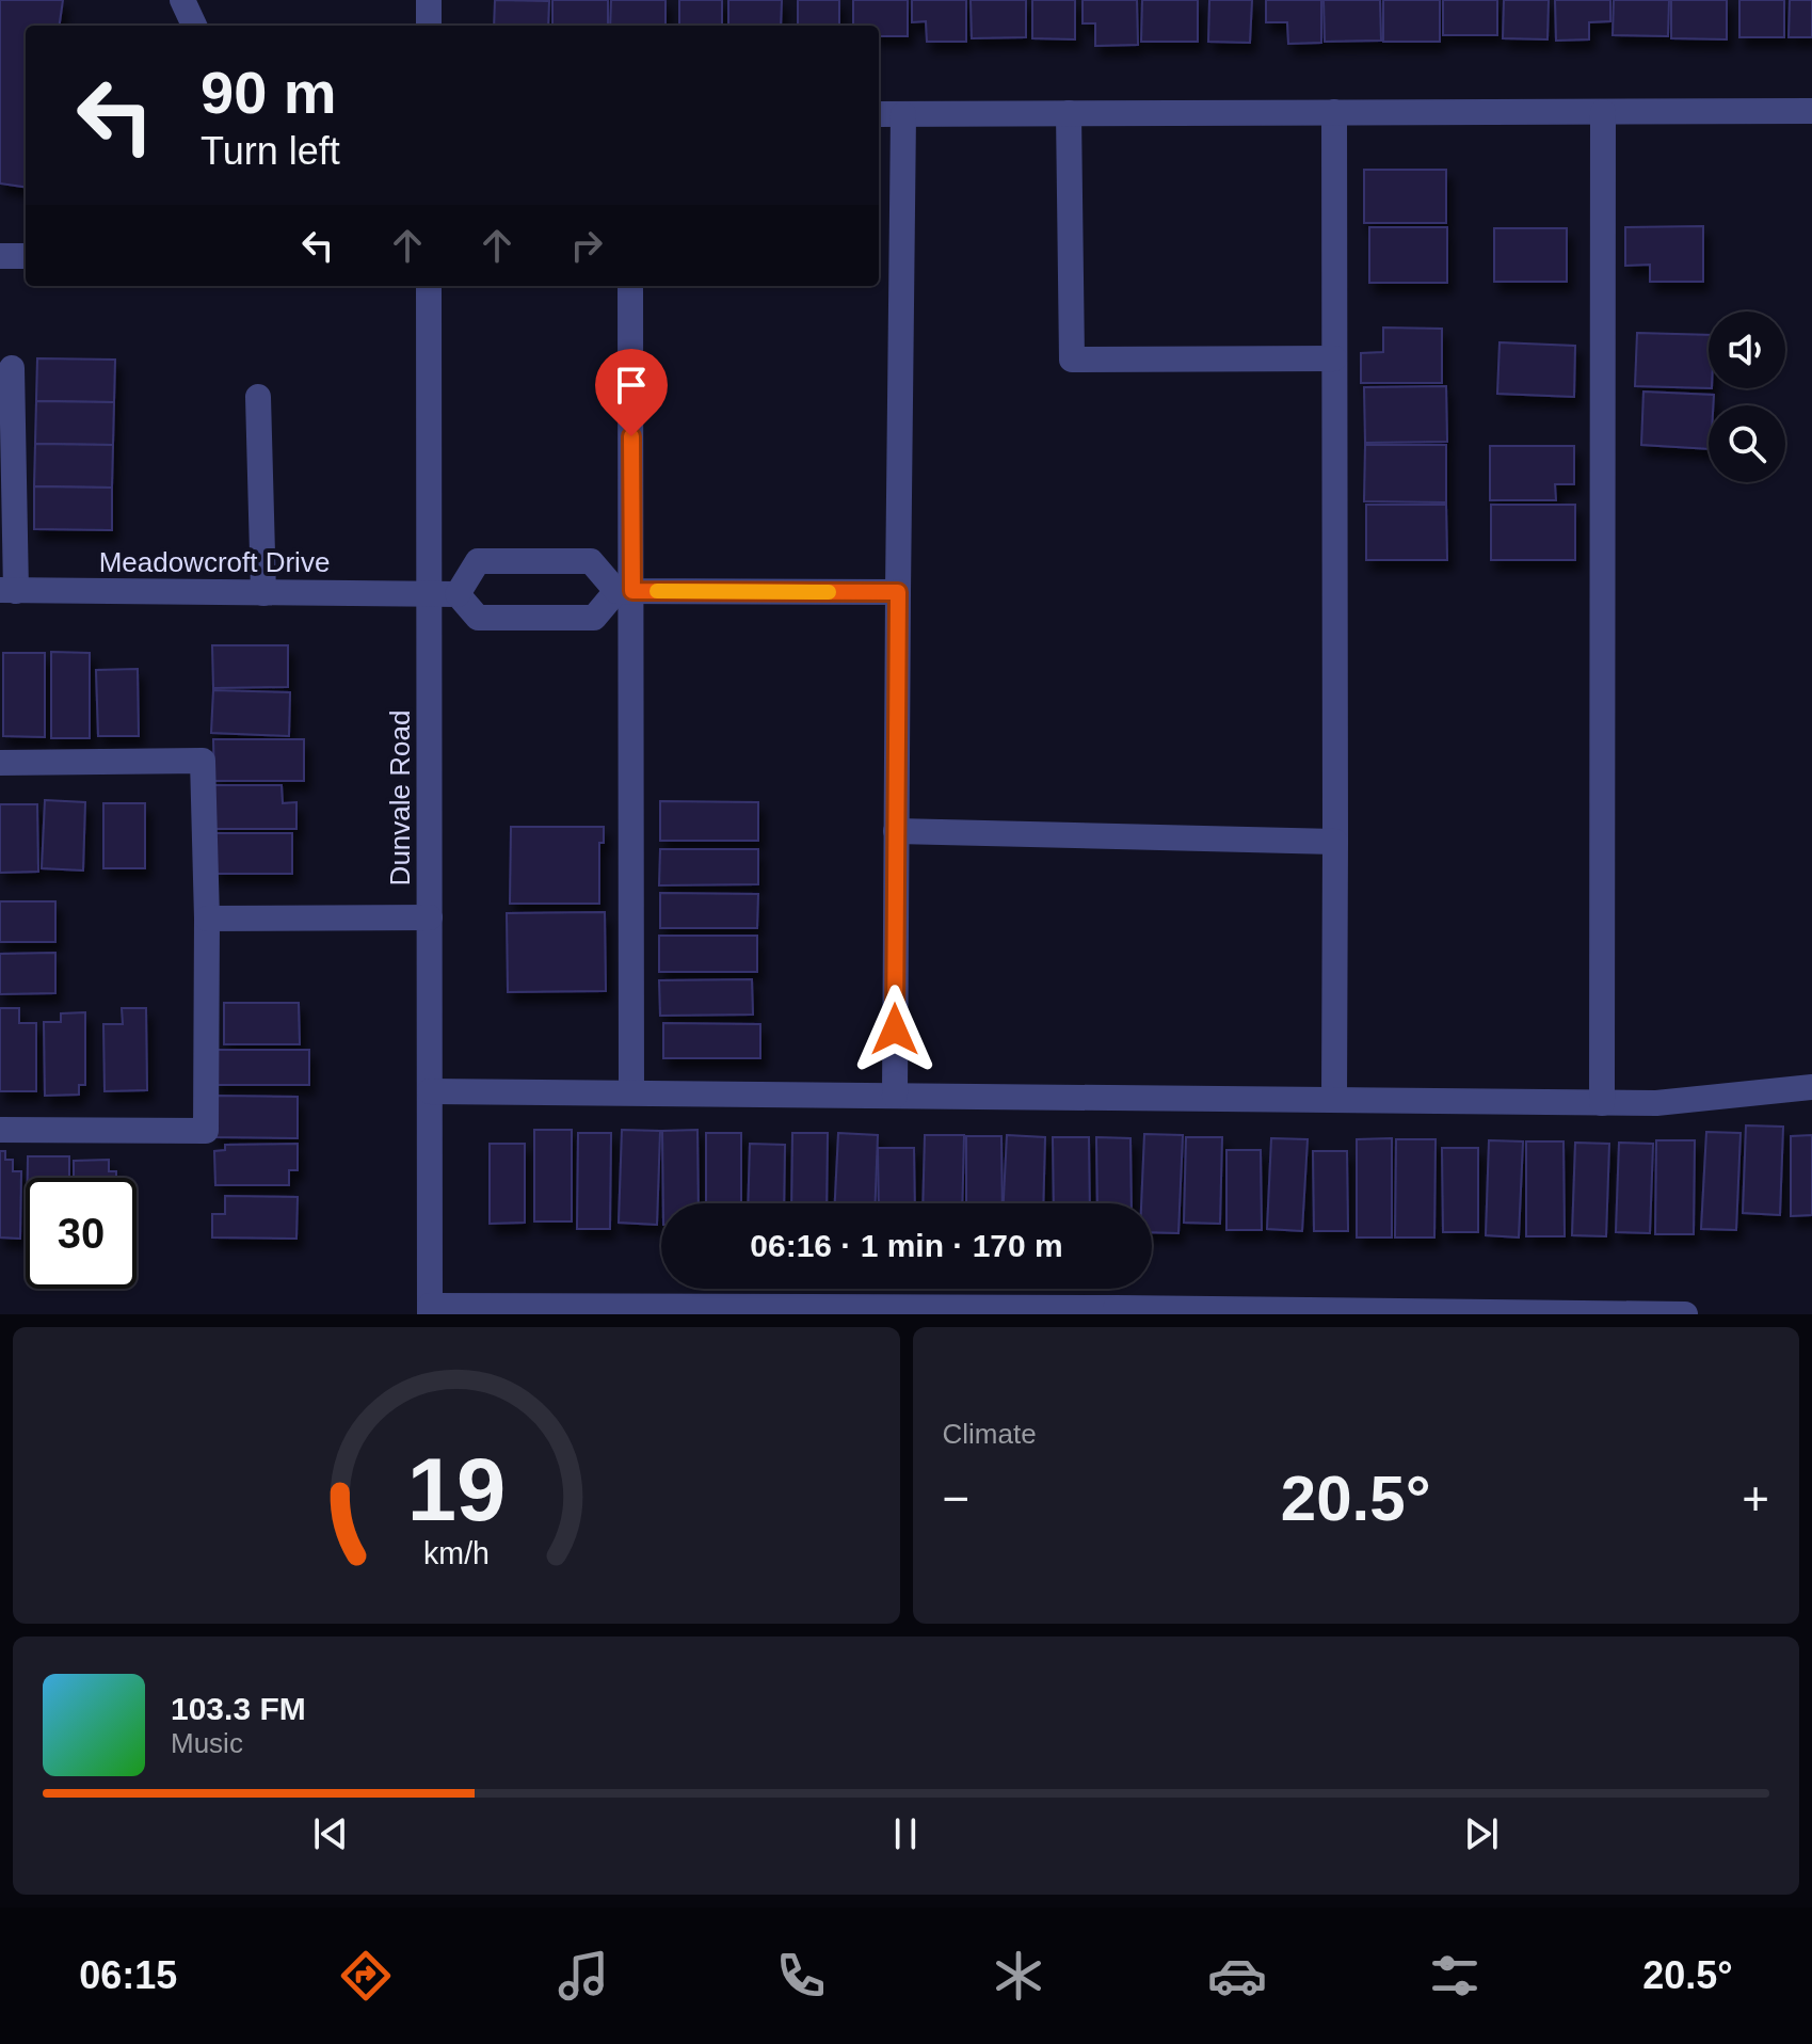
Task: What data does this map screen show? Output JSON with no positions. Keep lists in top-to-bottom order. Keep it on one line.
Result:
{"streets":{"street":["Meadowcroft Drive","Dunvale Road"]},"crossings":[["Meadowcroft Drive","Dunvale Road"]],"page":{"turn":["90 m","Turn left"],"limit":"30","trip":"06:16 · 1 min · 170 m","tile":"Climate","heat":["−","20.5°","+"],"song":["103.3 FM","Music"],"tabs":["06:15","20.5°"],"gauge":["19","km/h"]}}
